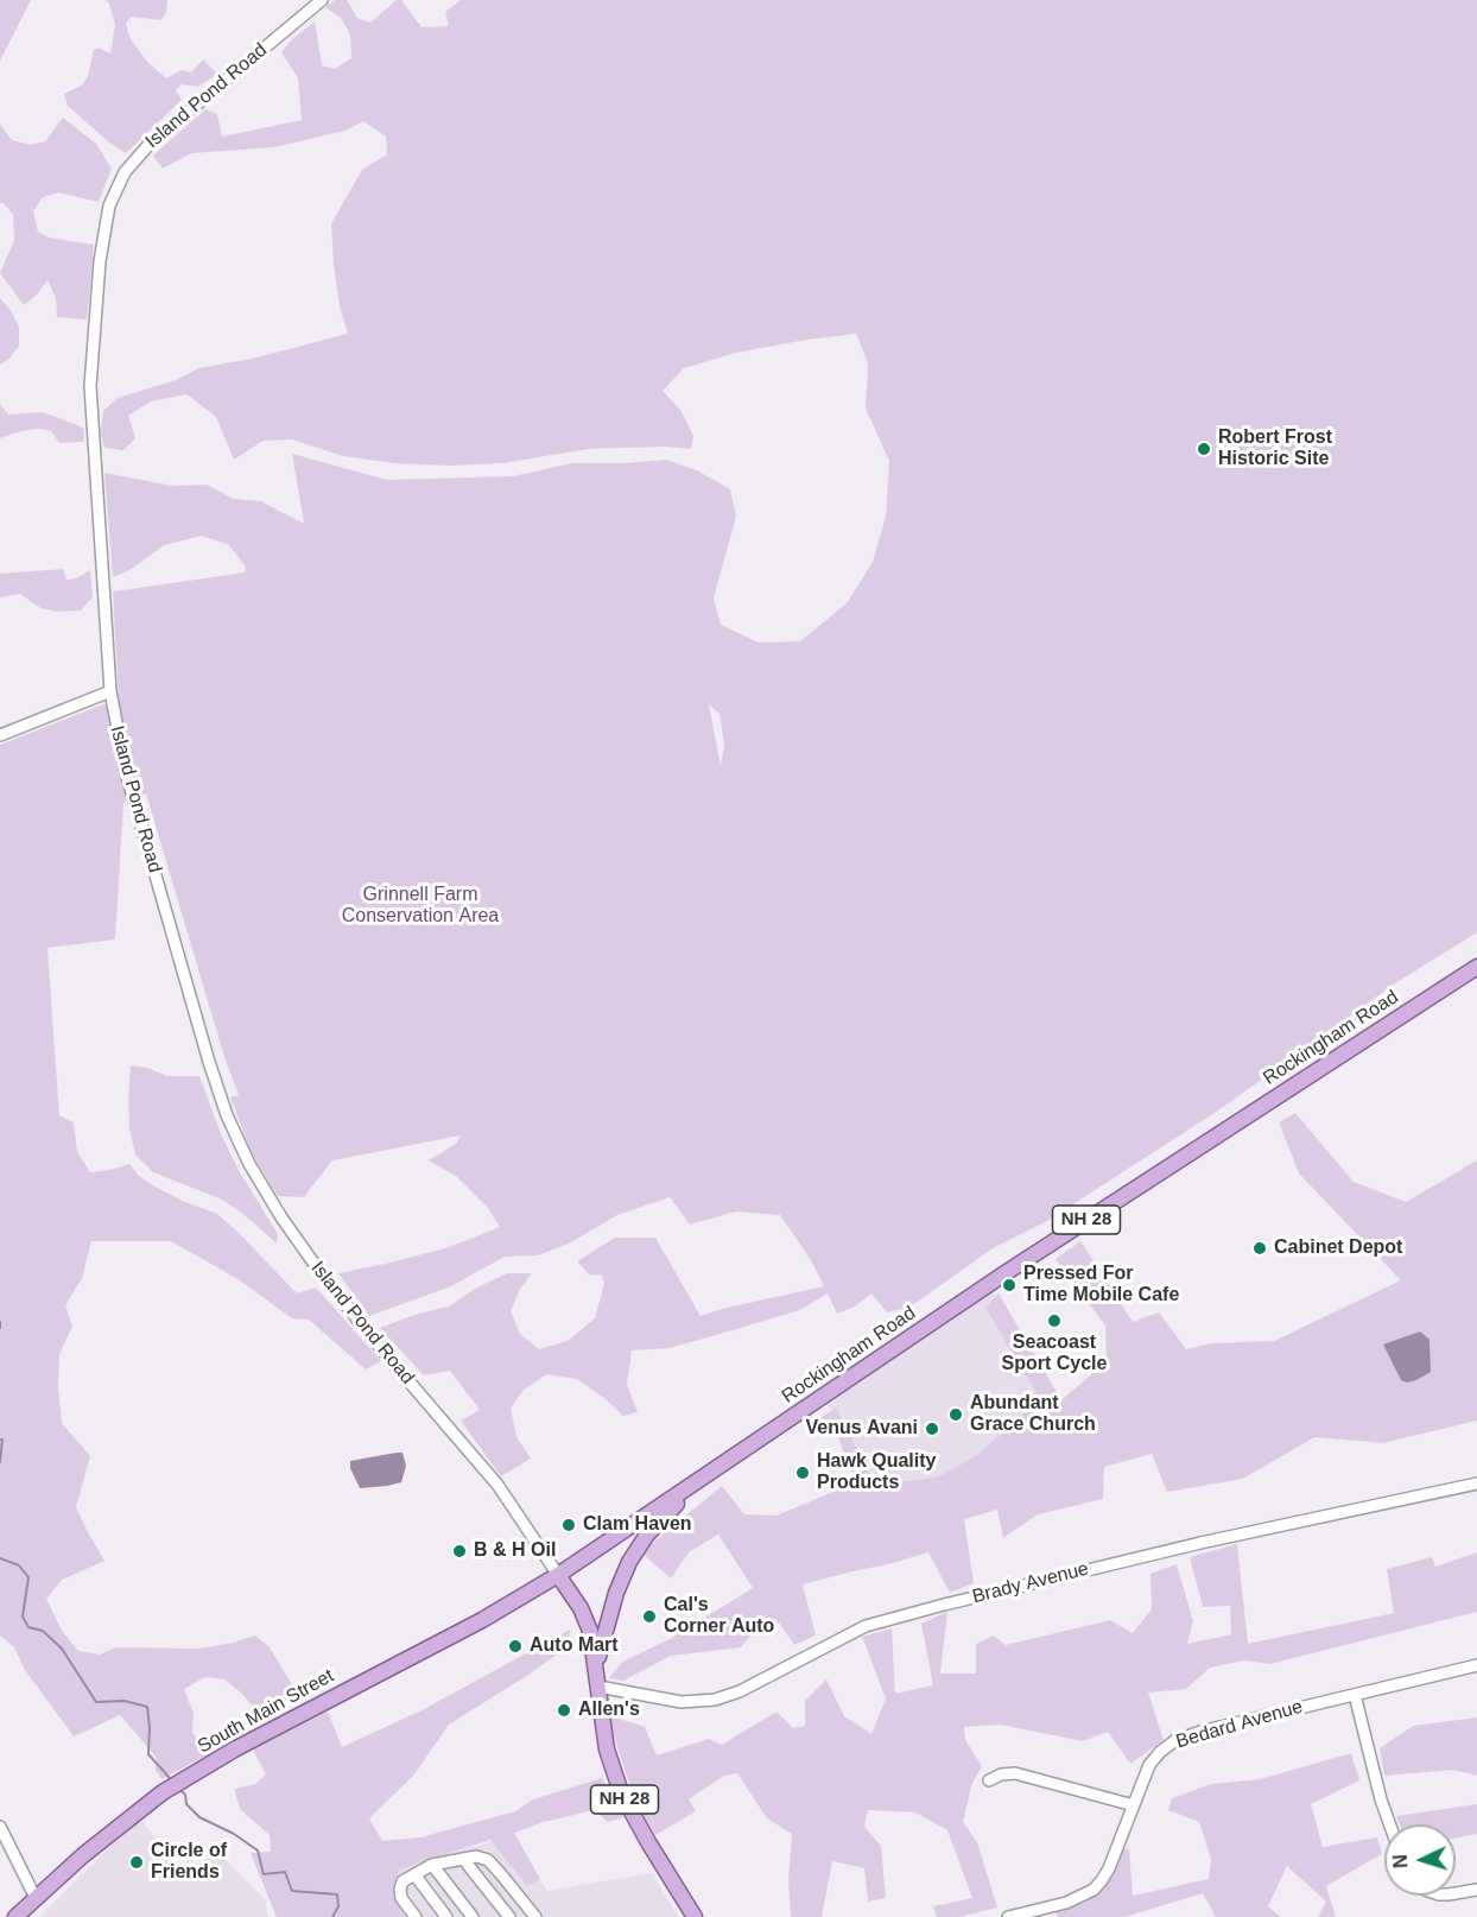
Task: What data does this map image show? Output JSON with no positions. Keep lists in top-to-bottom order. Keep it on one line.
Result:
{"streets":{"main road":["Rockingham Road","NH 28","South Main Street"],"street":["Island Pond Road","Brady Avenue","Bedard Avenue"]},"crossings":[["Island Pond Road","Rockingham Road"],["Island Pond Road","NH 28"],["Island Pond Road","South Main Street"],["Rockingham Road","NH 28"],["Rockingham Road","South Main Street"],["NH 28","Brady Avenue"],["NH 28","South Main Street"]],"parks":["Grinnell Farm Conservation Area"],"places":["Robert Frost Historic Site","Cabinet Depot","Pressed For Time Mobile Cafe","Seacoast Sport Cycle","Abundant Grace Church","Venus Avani","Hawk Quality Products","Clam Haven","B & H Oil","Cal's Corner Auto","Auto Mart","Allen's","Circle of Friends"],"north":"left"}
